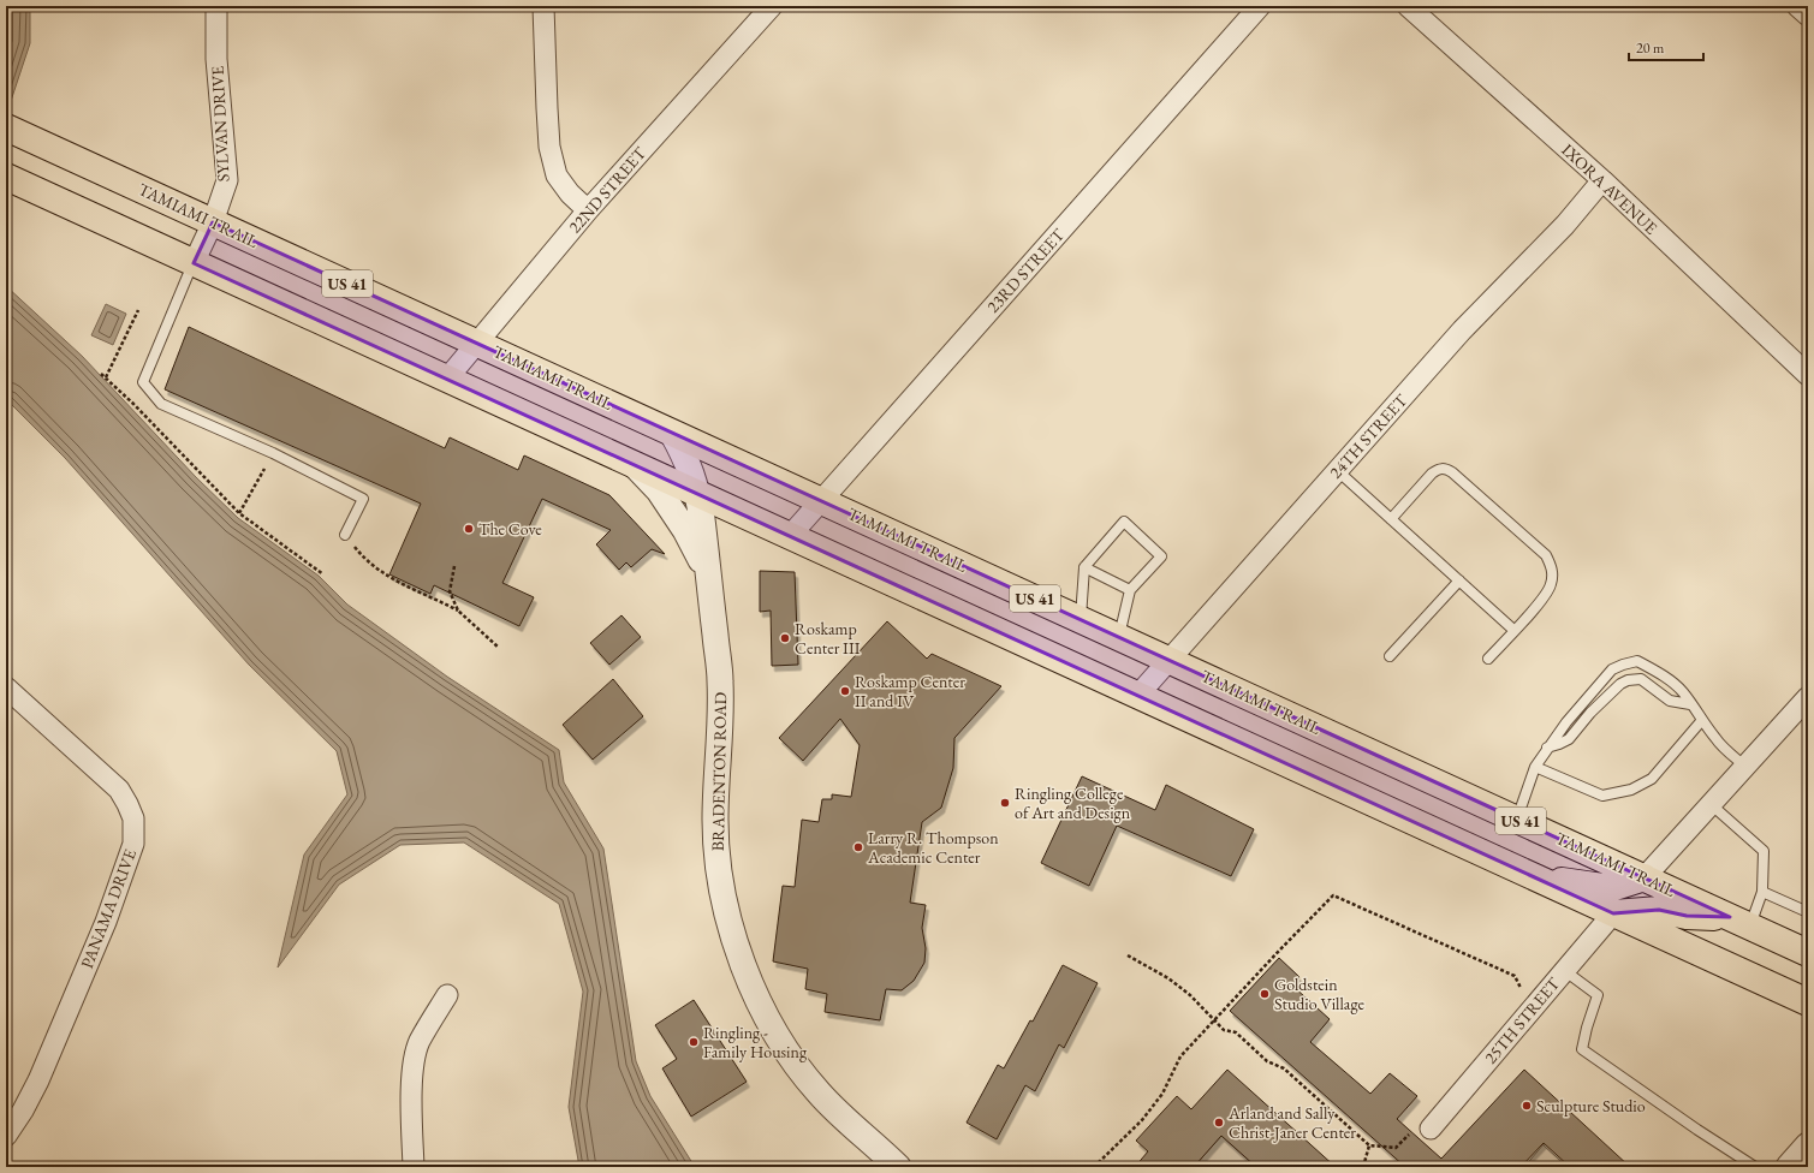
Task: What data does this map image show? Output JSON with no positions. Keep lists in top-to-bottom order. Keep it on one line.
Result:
{"streets":{"main road":["TAMIAMI TRAIL","US 41"],"street":["SYLVAN DRIVE","IXORA AVENUE","22ND STREET","23RD STREET","24TH STREET","BRADENTON ROAD","PANAMA DRIVE","25TH STREET"]},"crossings":[["SYLVAN DRIVE","TAMIAMI TRAIL"],["SYLVAN DRIVE","US 41"],["IXORA AVENUE","24TH STREET"],["22ND STREET","TAMIAMI TRAIL"],["22ND STREET","US 41"],["TAMIAMI TRAIL","23RD STREET"],["TAMIAMI TRAIL","24TH STREET"],["TAMIAMI TRAIL","BRADENTON ROAD"],["23RD STREET","US 41"],["US 41","24TH STREET"],["US 41","BRADENTON ROAD"],["US 41","25TH STREET"]],"places":["The Cove","Roskamp Center III","Roskamp Center II and IV","Ringling College of Art and Design","Larry R. Thompson Academic Center","Goldstein Studio Village","Ringling - Family Housing","Sculpture Studio","Arland and Sally Christ-Janer Center"],"scale_bar":"20 m"}
